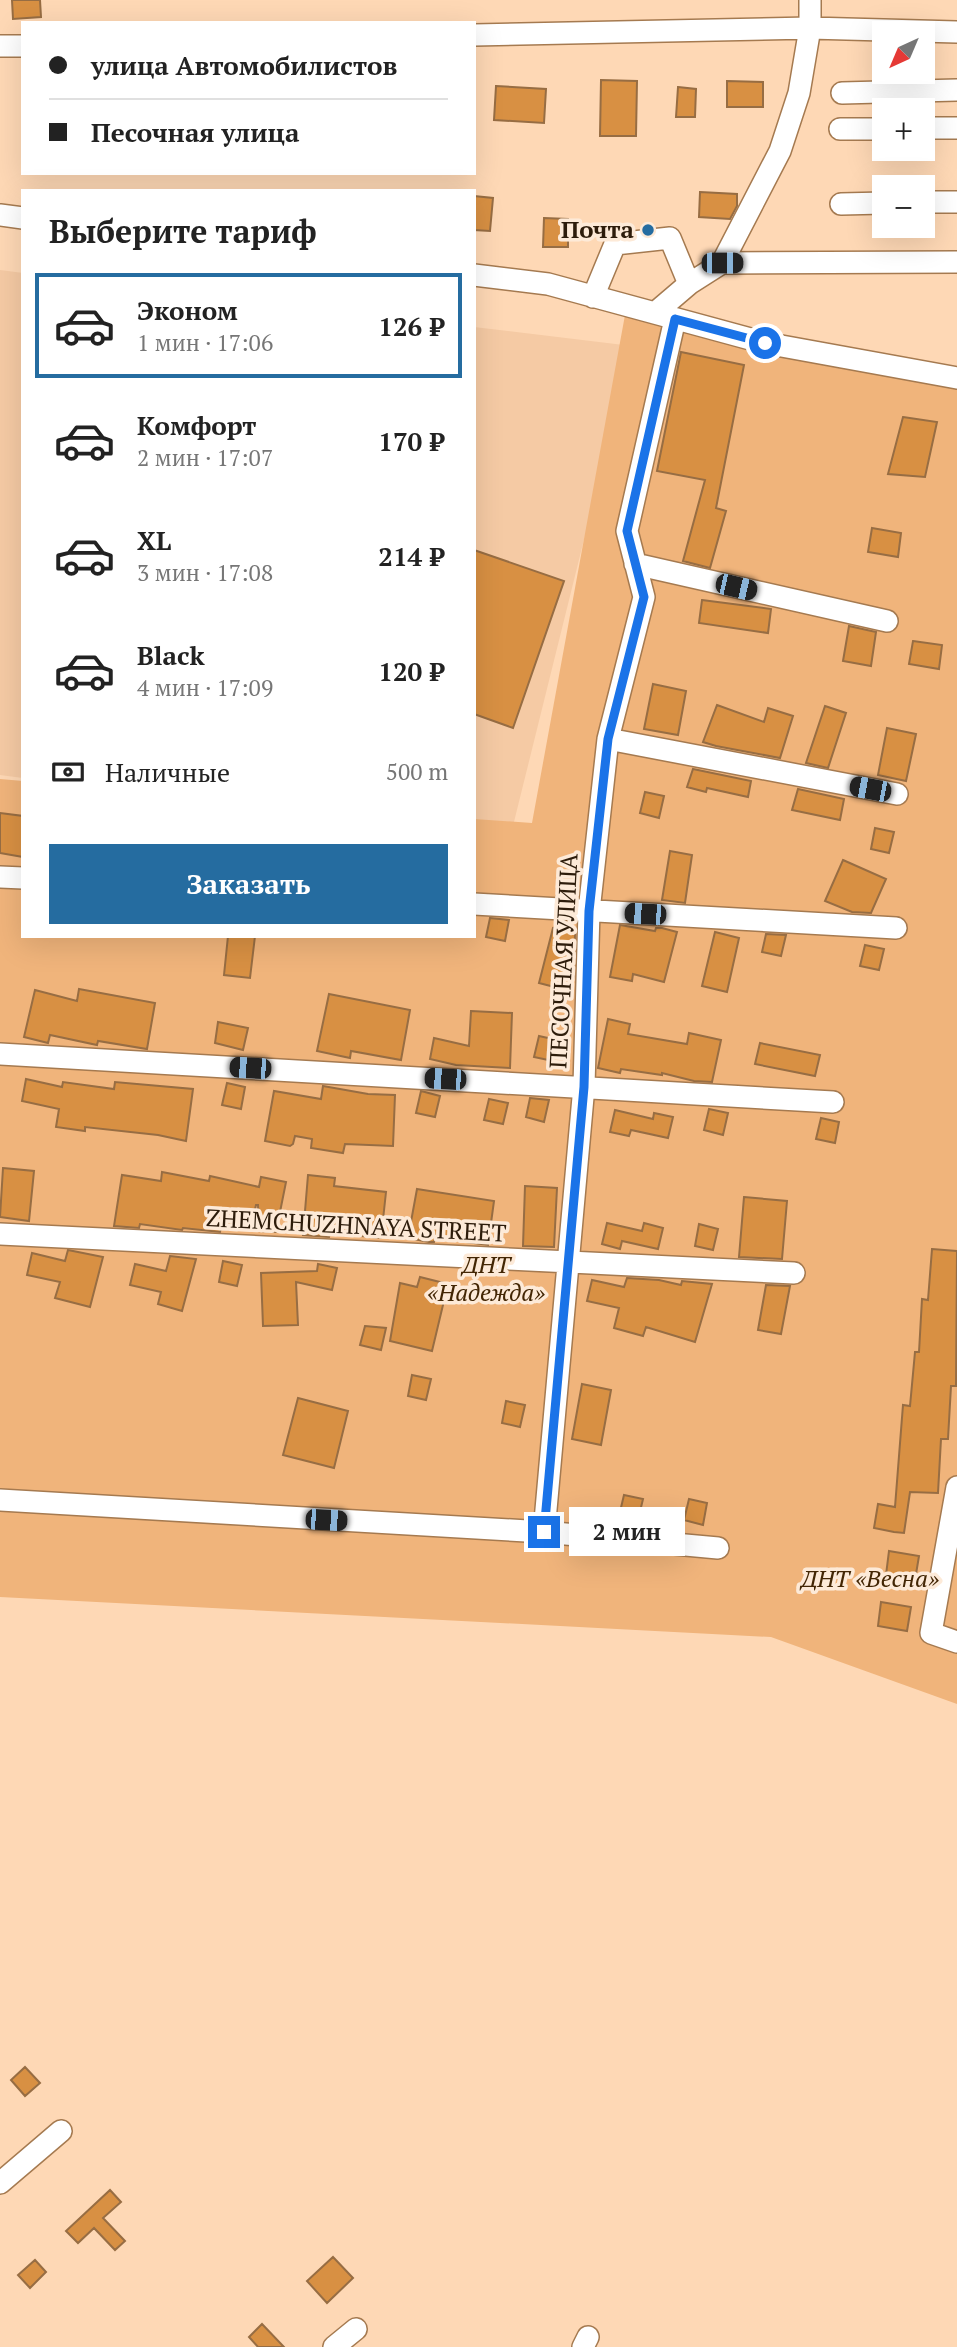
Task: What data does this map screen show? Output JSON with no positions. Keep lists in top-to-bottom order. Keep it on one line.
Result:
{"streets":{"street":["ПЕСОЧНАЯ УЛИЦА","ZHEMCHUZHNAYA STREET"]},"crossings":[["ПЕСОЧНАЯ УЛИЦА","ZHEMCHUZHNAYA STREET"]],"parks":["ДНТ «Надежда»","ДНТ «Весна»"],"places":["Почта"],"north":"bottom left","page":{"map_buttons":["+","−"],"banner":["улица Автомобилистов","Песочная улица"],"heading":"Выберите тариф","list":[{"name":"Эконом","note":"1 мин · 17:06","value":"126 ₽"},{"name":"Комфорт","note":"2 мин · 17:07","value":"170 ₽"},{"name":"XL","note":"3 мин · 17:08","value":"214 ₽"},{"name":"Black","note":"4 мин · 17:09","value":"120 ₽"}],"pay":["Наличные","500 m"],"buttons":"Заказать","bubble":"2 мин"}}
